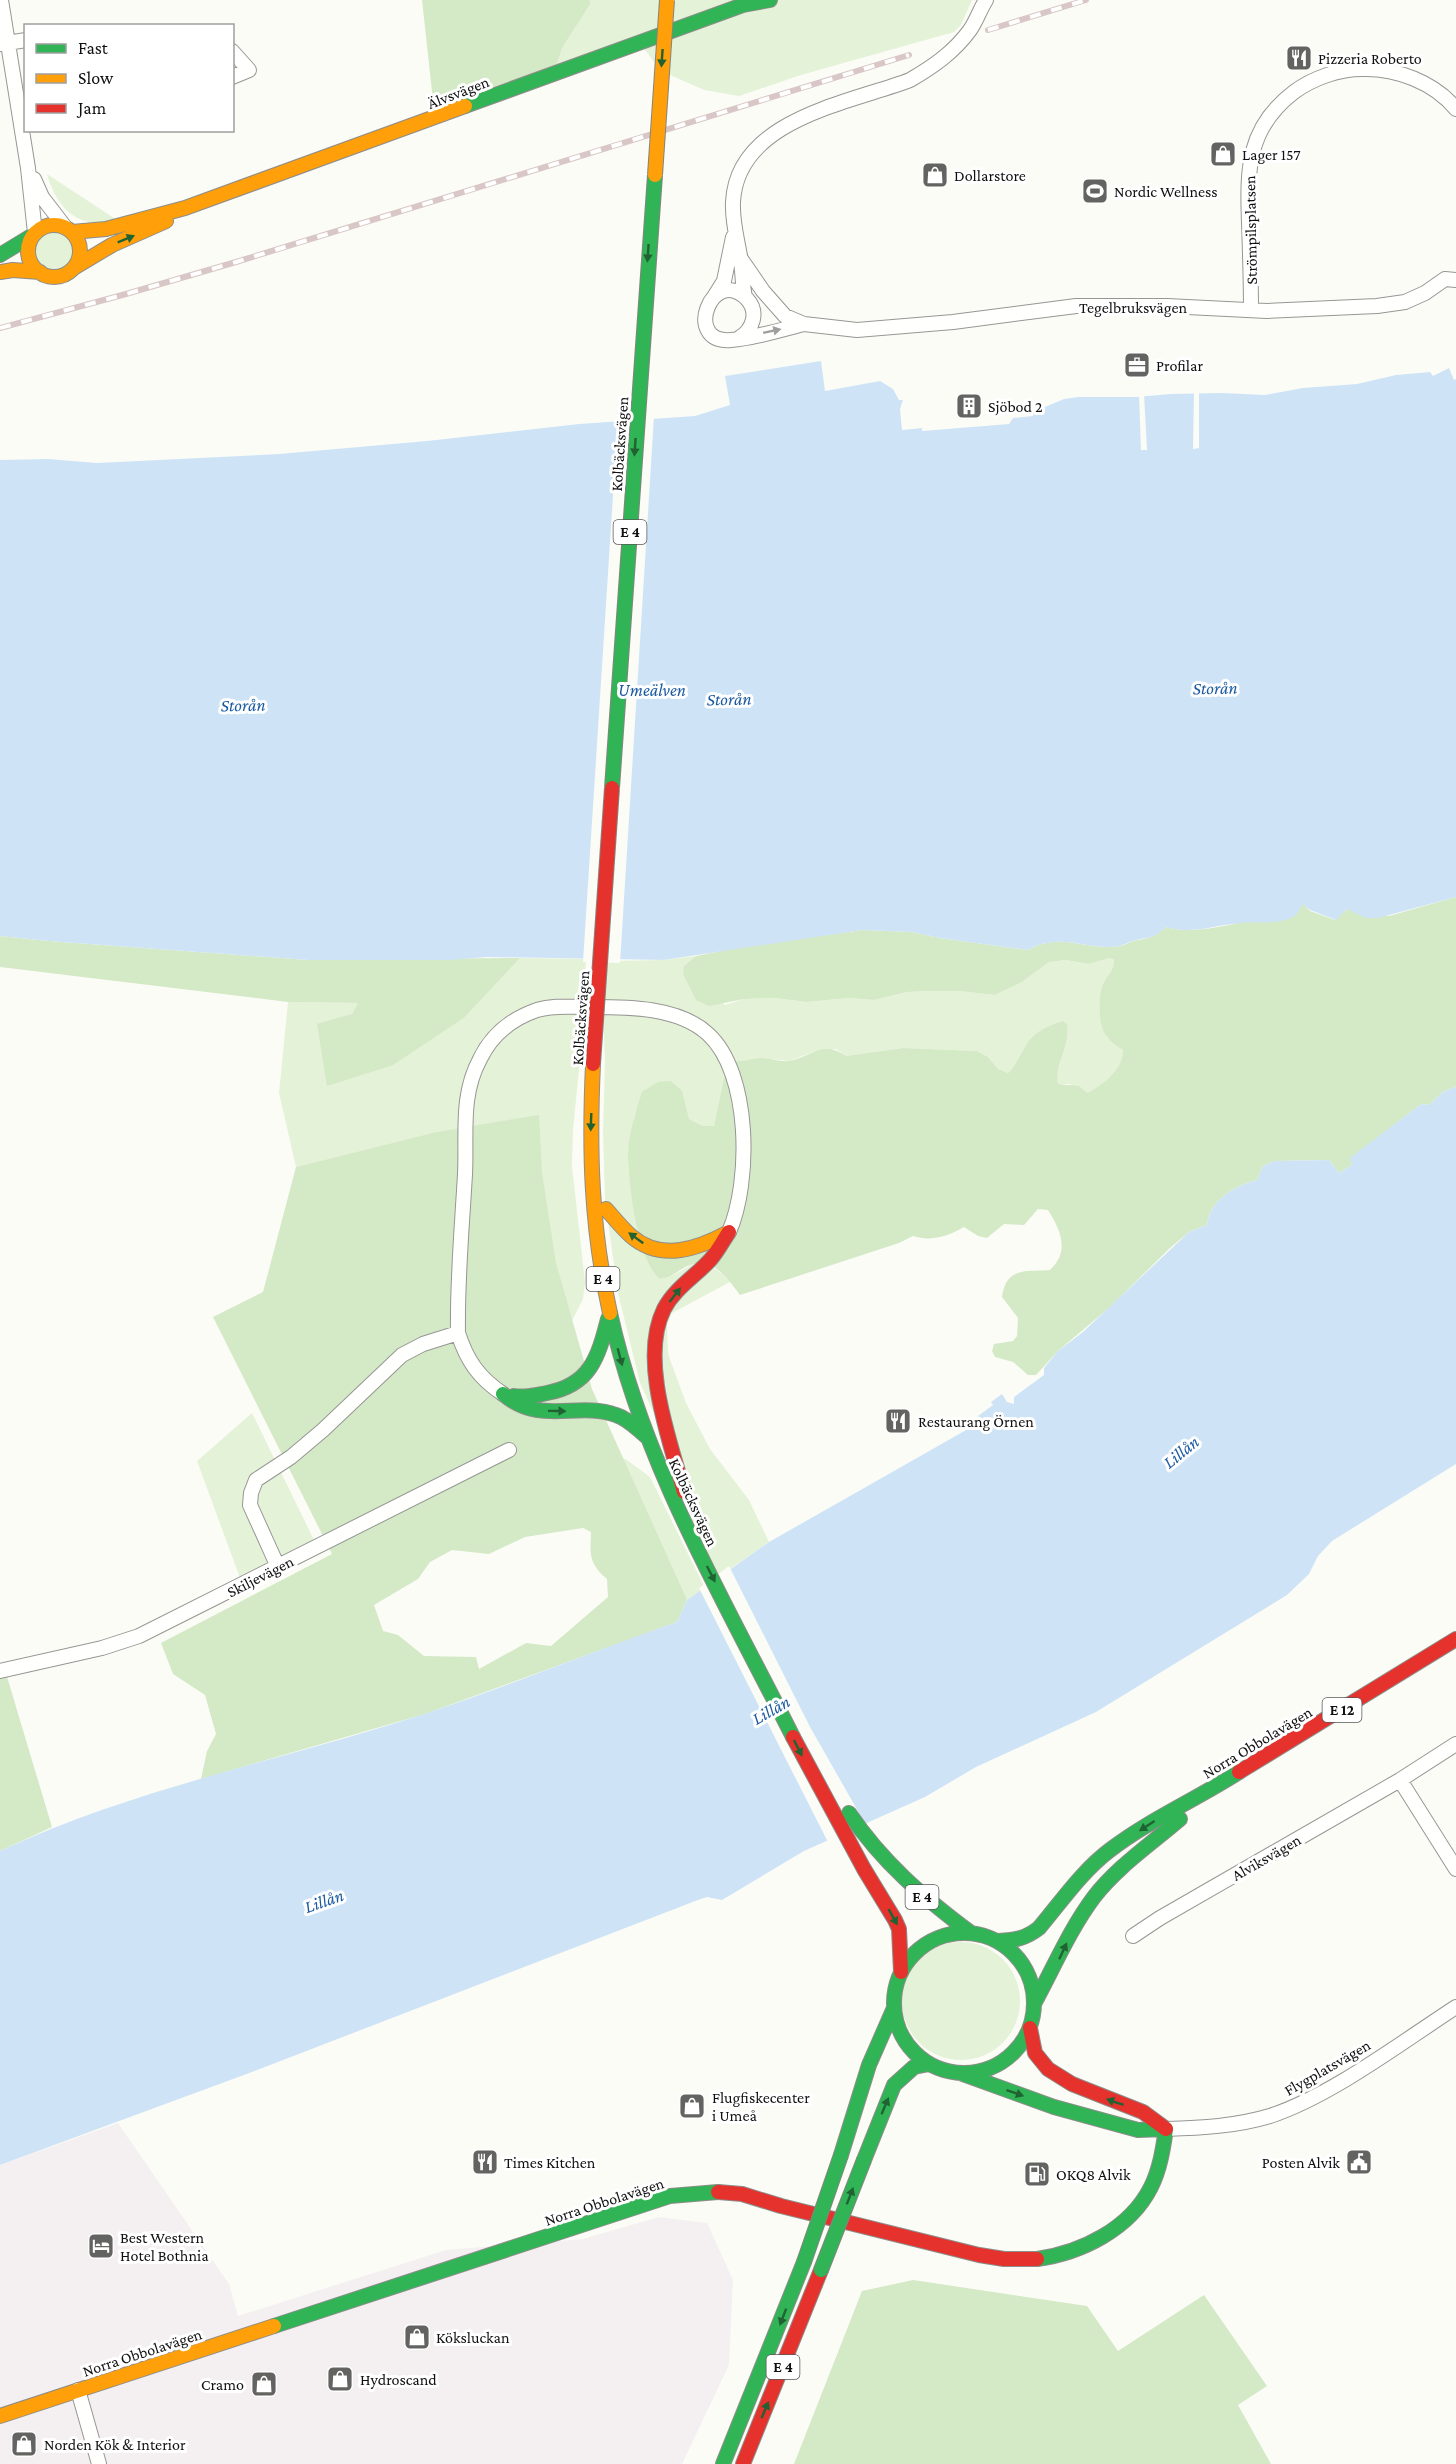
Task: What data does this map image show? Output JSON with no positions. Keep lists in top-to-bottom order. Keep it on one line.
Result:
{"streets":{"main road":["Älvsvägen","Kolbäcksvägen","E 4","E 12","Norra Obbolavägen","Flygplatsvägen"],"street":["Strömpilsplatsen","Tegelbruksvägen","Skiljevägen","Alviksvägen"]},"crossings":[["Strömpilsplatsen","Tegelbruksvägen"],["Kolbäcksvägen","E 4"],["Kolbäcksvägen","Norra Obbolavägen"],["Kolbäcksvägen","Flygplatsvägen"],["E 4","Norra Obbolavägen"],["E 4","Flygplatsvägen"],["Norra Obbolavägen","Flygplatsvägen"]],"one_way":["Flygplatsvägen"],"water":["Storån","Umeälven","Lillån"],"places":{"restaurant":["Pizzeria Roberto","Restaurang Örnen","Times Kitchen"],"shop":["Lager 157","Dollarstore","Flugfiskecenter i Umeå","Köksluckan","Hydroscand","Cramo","Norden Kök & Interior"],"sports":["Nordic Wellness"],"office":["Profilar"],"building":["Sjöbod 2"],"public building":["Posten Alvik"],"fuel station":["OKQ8 Alvik"],"hotel":["Best Western Hotel Bothnia"]},"legend":["Fast","Slow","Jam"]}
